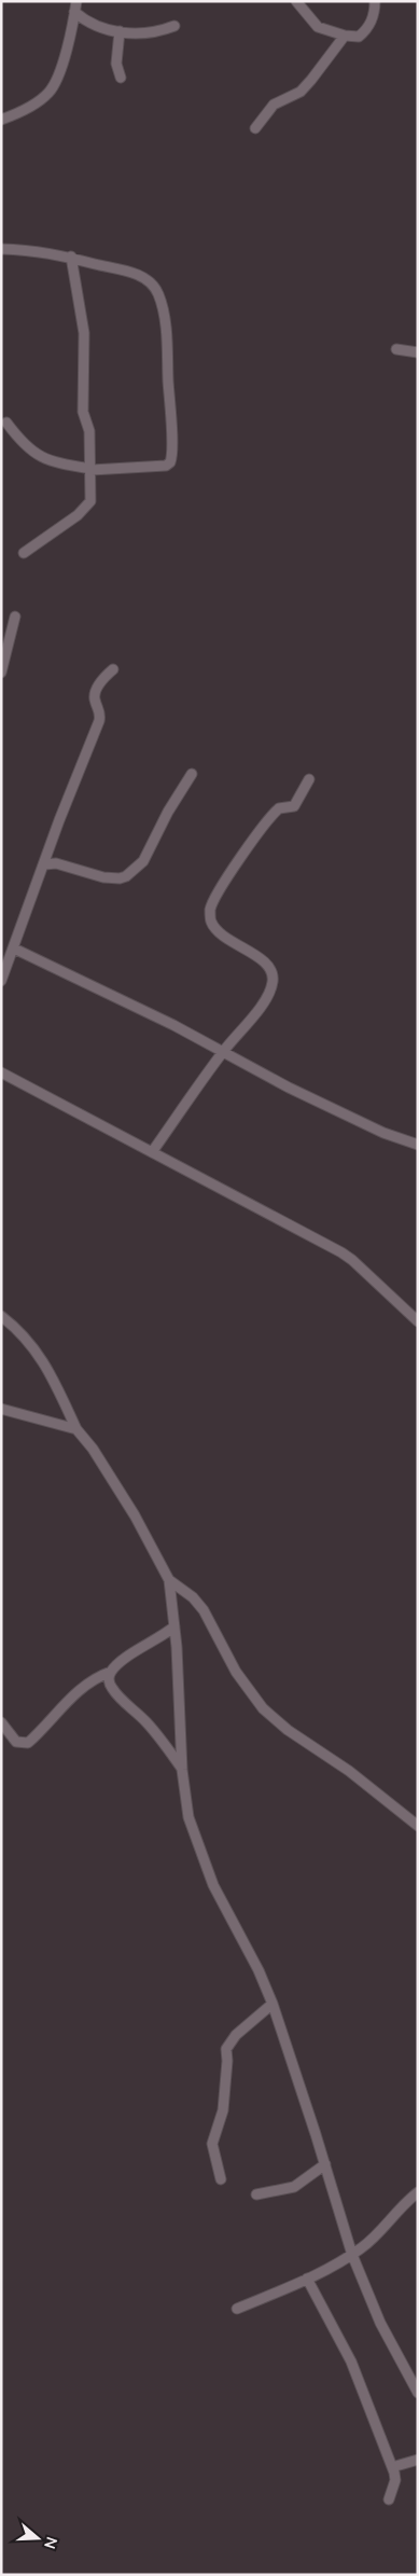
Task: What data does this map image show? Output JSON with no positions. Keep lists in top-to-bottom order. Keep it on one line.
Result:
{"north":"right"}
